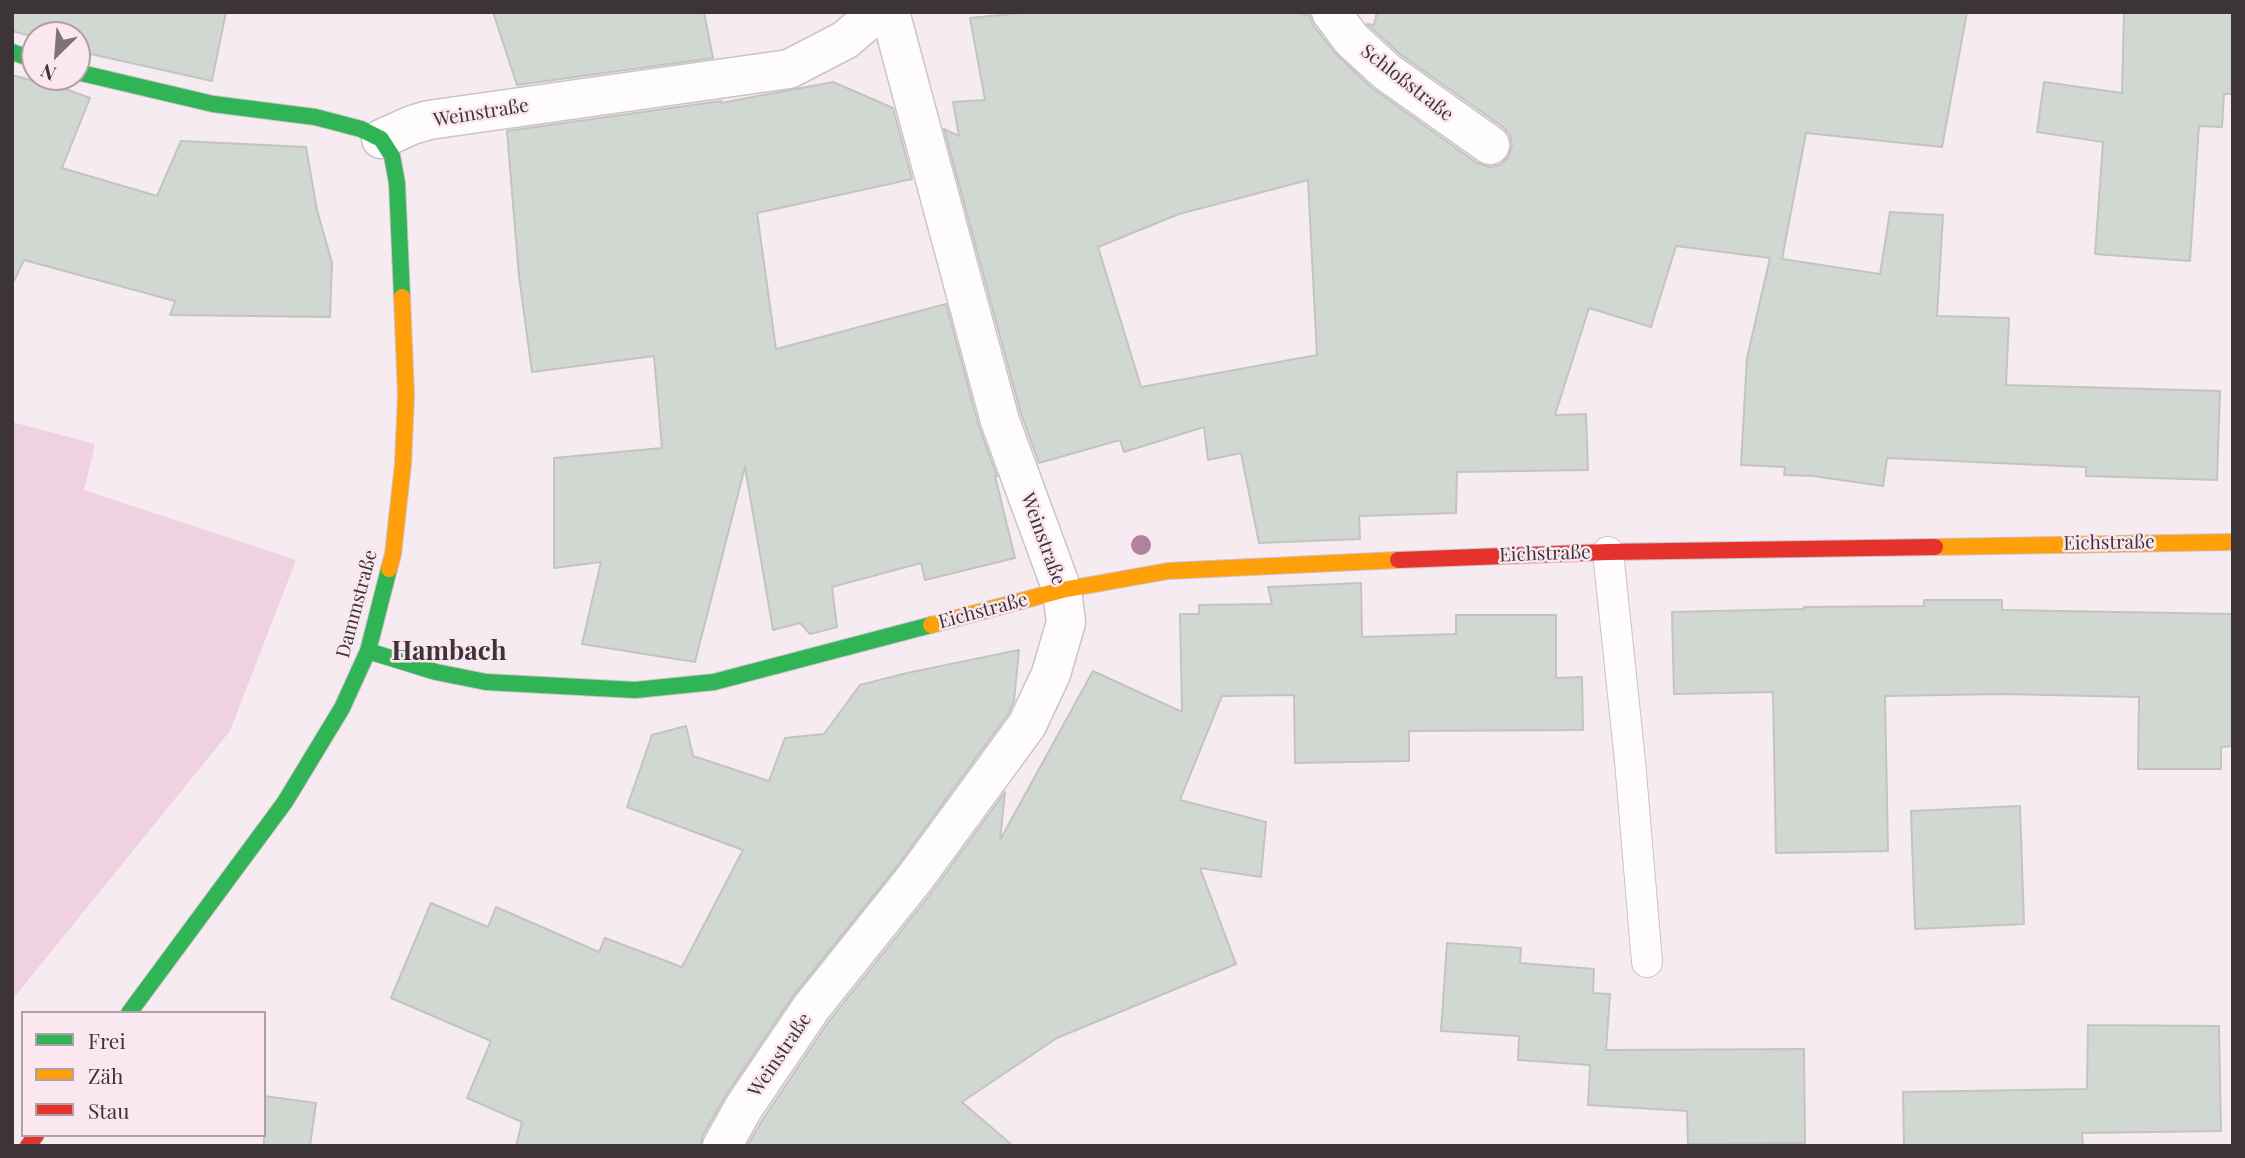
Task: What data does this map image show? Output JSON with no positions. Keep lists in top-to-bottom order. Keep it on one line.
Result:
{"streets":{"street":["Schloßstraße","Weinstraße","Eichstraße","Dammstraße"]},"crossings":[["Weinstraße","Eichstraße"],["Weinstraße","Dammstraße"],["Eichstraße","Dammstraße"]],"districts":["Hambach"],"legend":["Frei","Zäh","Stau"],"north":"bottom left"}
